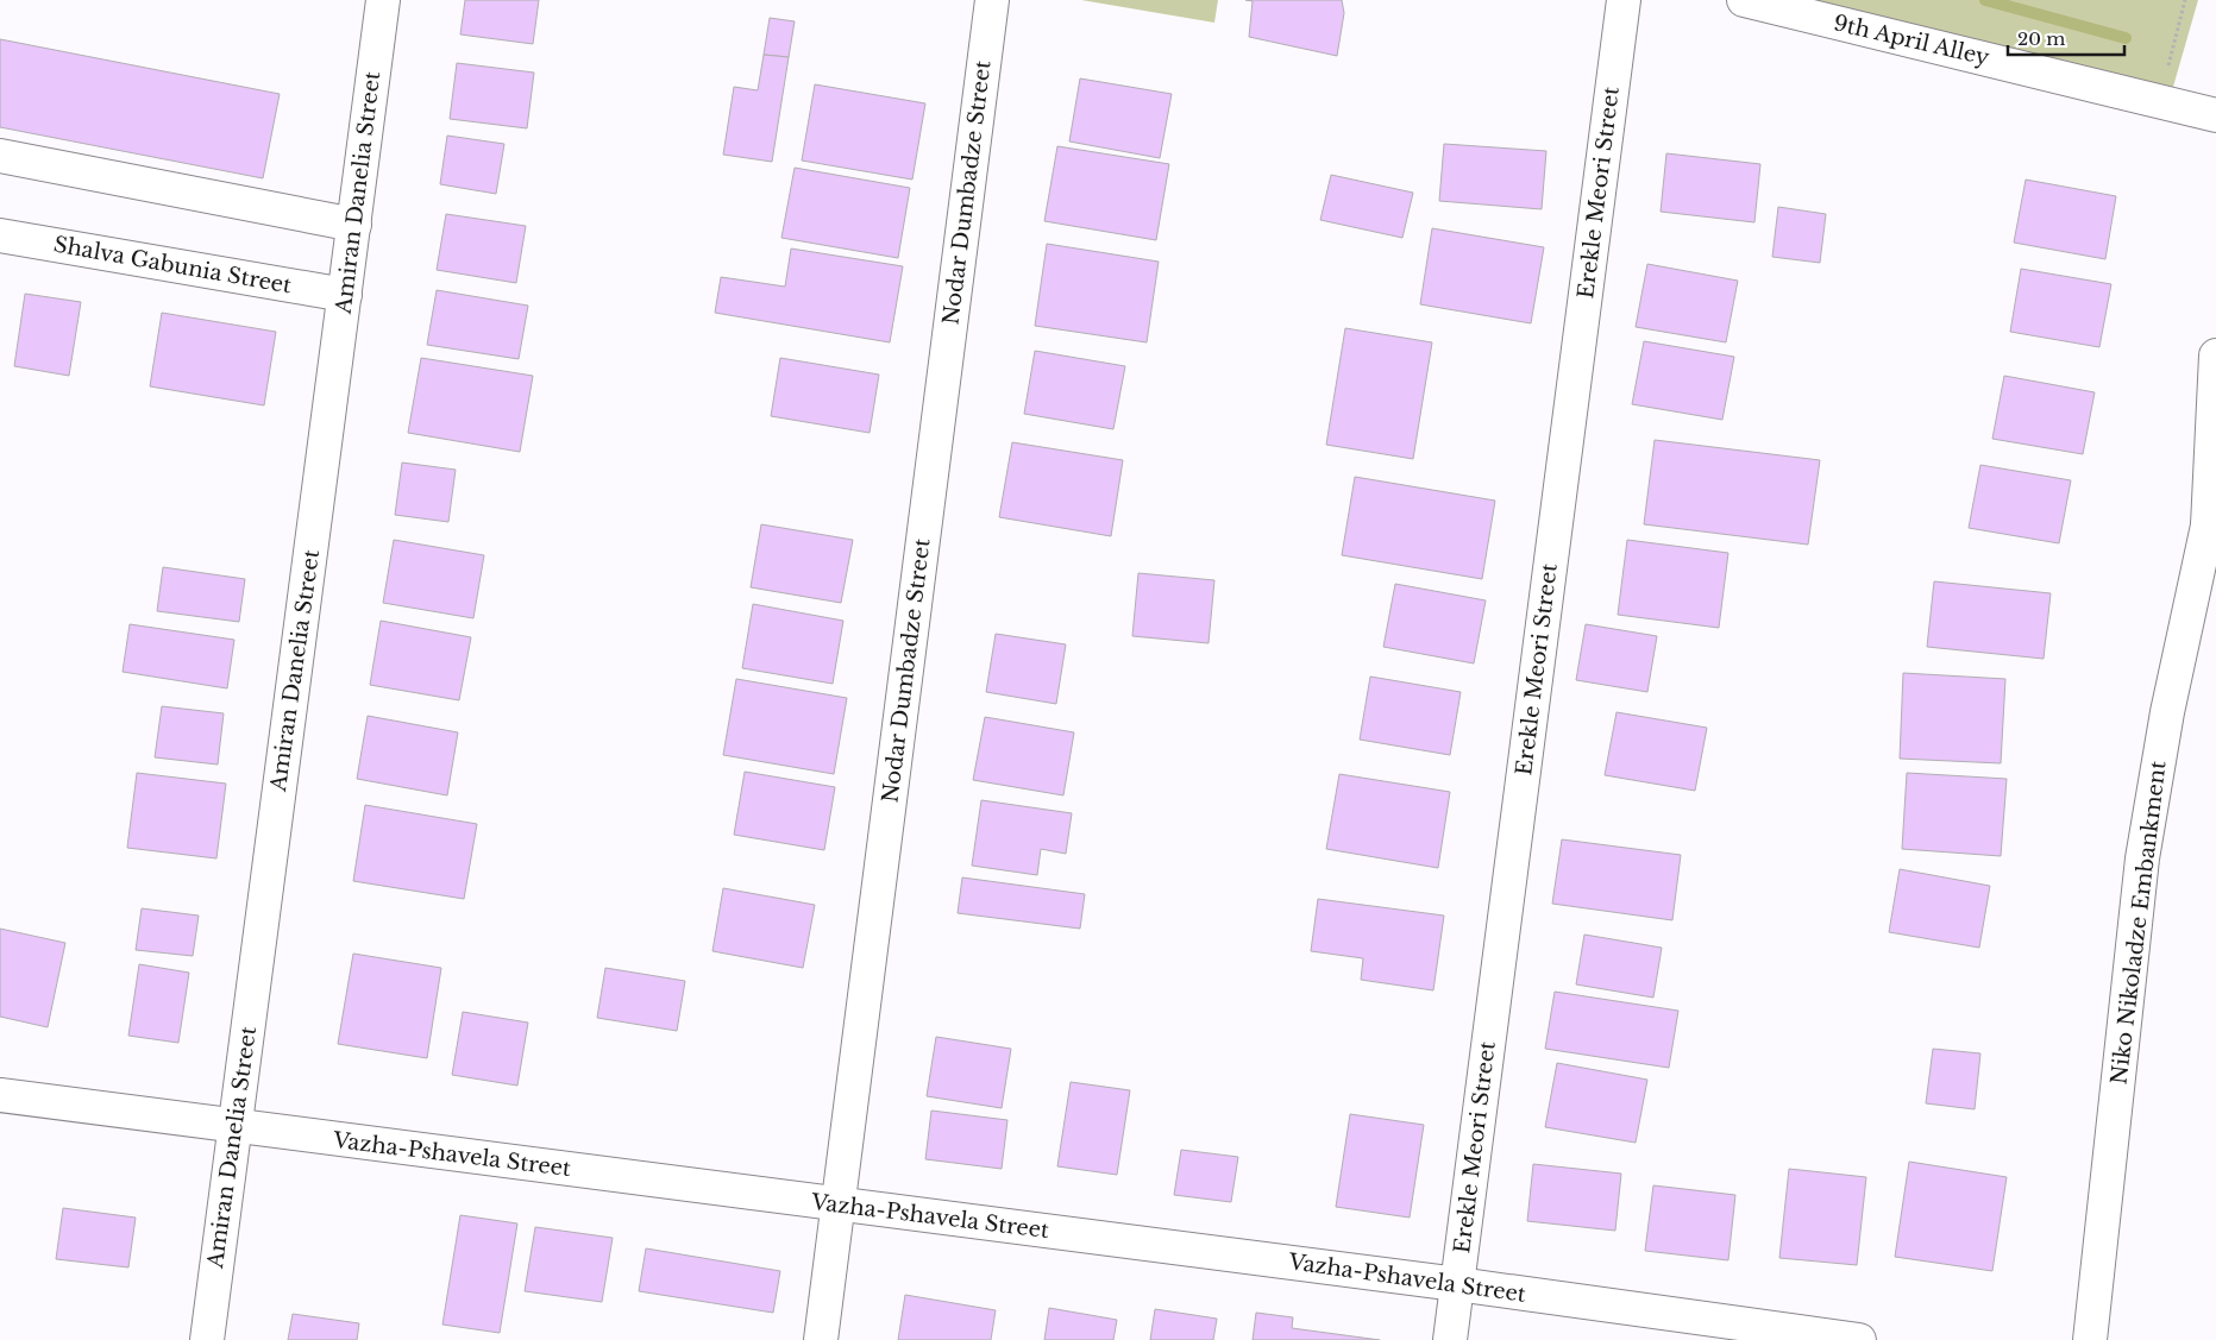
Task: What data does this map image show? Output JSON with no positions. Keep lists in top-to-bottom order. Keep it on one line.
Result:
{"streets":{"street":["9th April Alley","Amiran Danelia Street","Nodar Dumbadze Street","Erekle Meori Street","Shalva Gabunia Street","Niko Nikoladze Embankment","Vazha-Pshavela Street"]},"crossings":[["Amiran Danelia Street","Shalva Gabunia Street"],["Amiran Danelia Street","Vazha-Pshavela Street"],["Nodar Dumbadze Street","Vazha-Pshavela Street"],["Erekle Meori Street","Vazha-Pshavela Street"]],"scale_bar":"20 m"}
